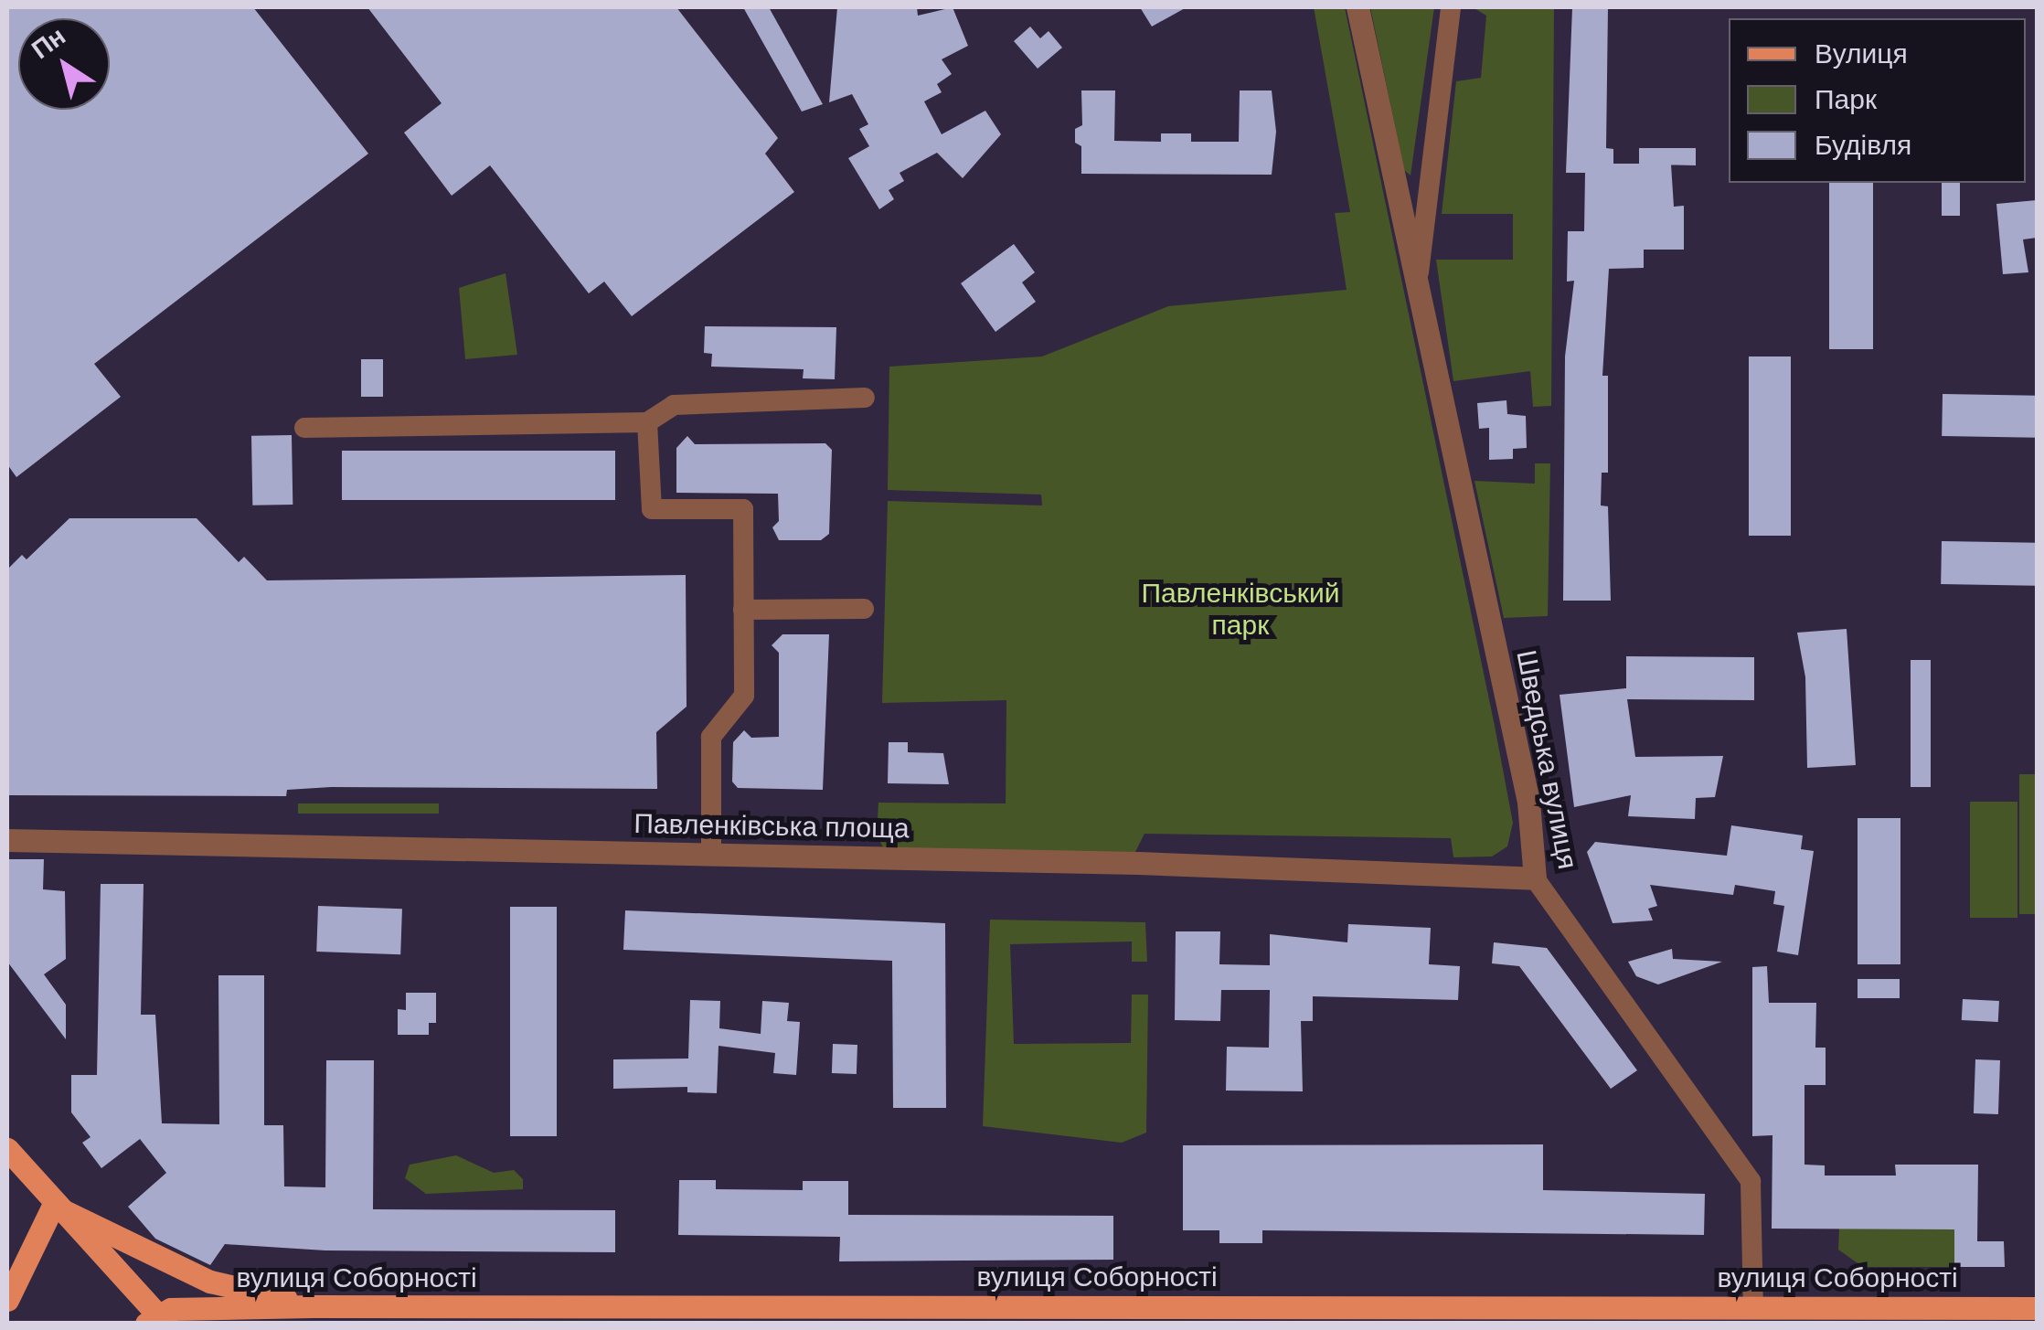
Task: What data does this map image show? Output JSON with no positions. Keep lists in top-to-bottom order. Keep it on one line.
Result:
{"streets":{"main road":["вулиця Соборності"],"street":["Шведська вулиця","Павленківська площа"]},"crossings":[["Шведська вулиця","Павленківська площа"],["Шведська вулиця","вулиця Соборності"]],"parks":["Павленківський парк"],"legend":["Вулиця","Парк","Будівля"],"north":"top left"}
